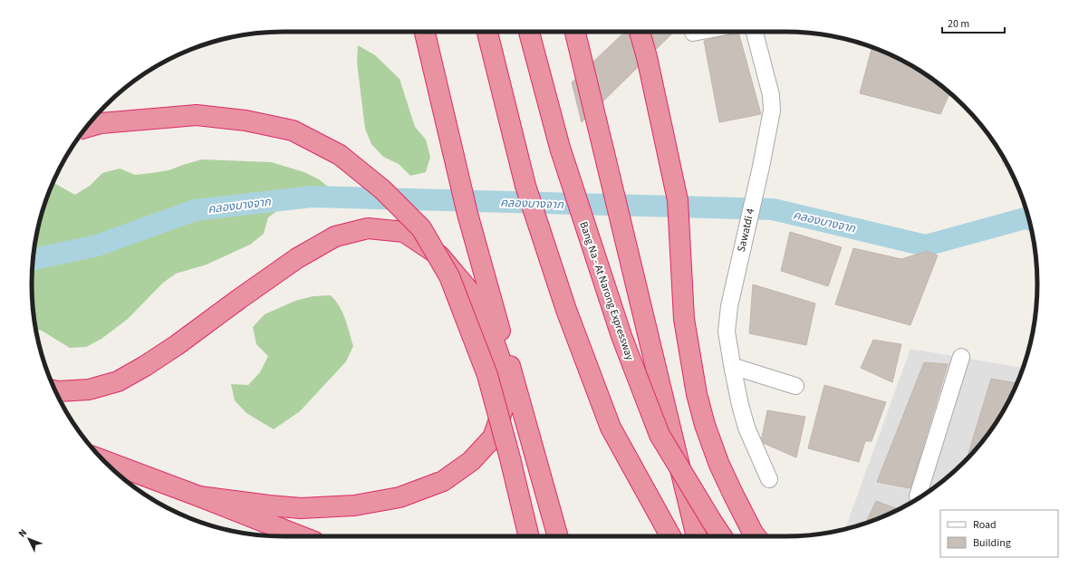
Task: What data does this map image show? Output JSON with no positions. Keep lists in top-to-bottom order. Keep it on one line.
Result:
{"streets":{"highway":["Bang Na - At Narong Expressway"],"street":["Sawatdi 4"]},"water":["คลองบางจาก"],"legend":["Road","Building"],"scale_bar":"20 m","north":"top left"}
